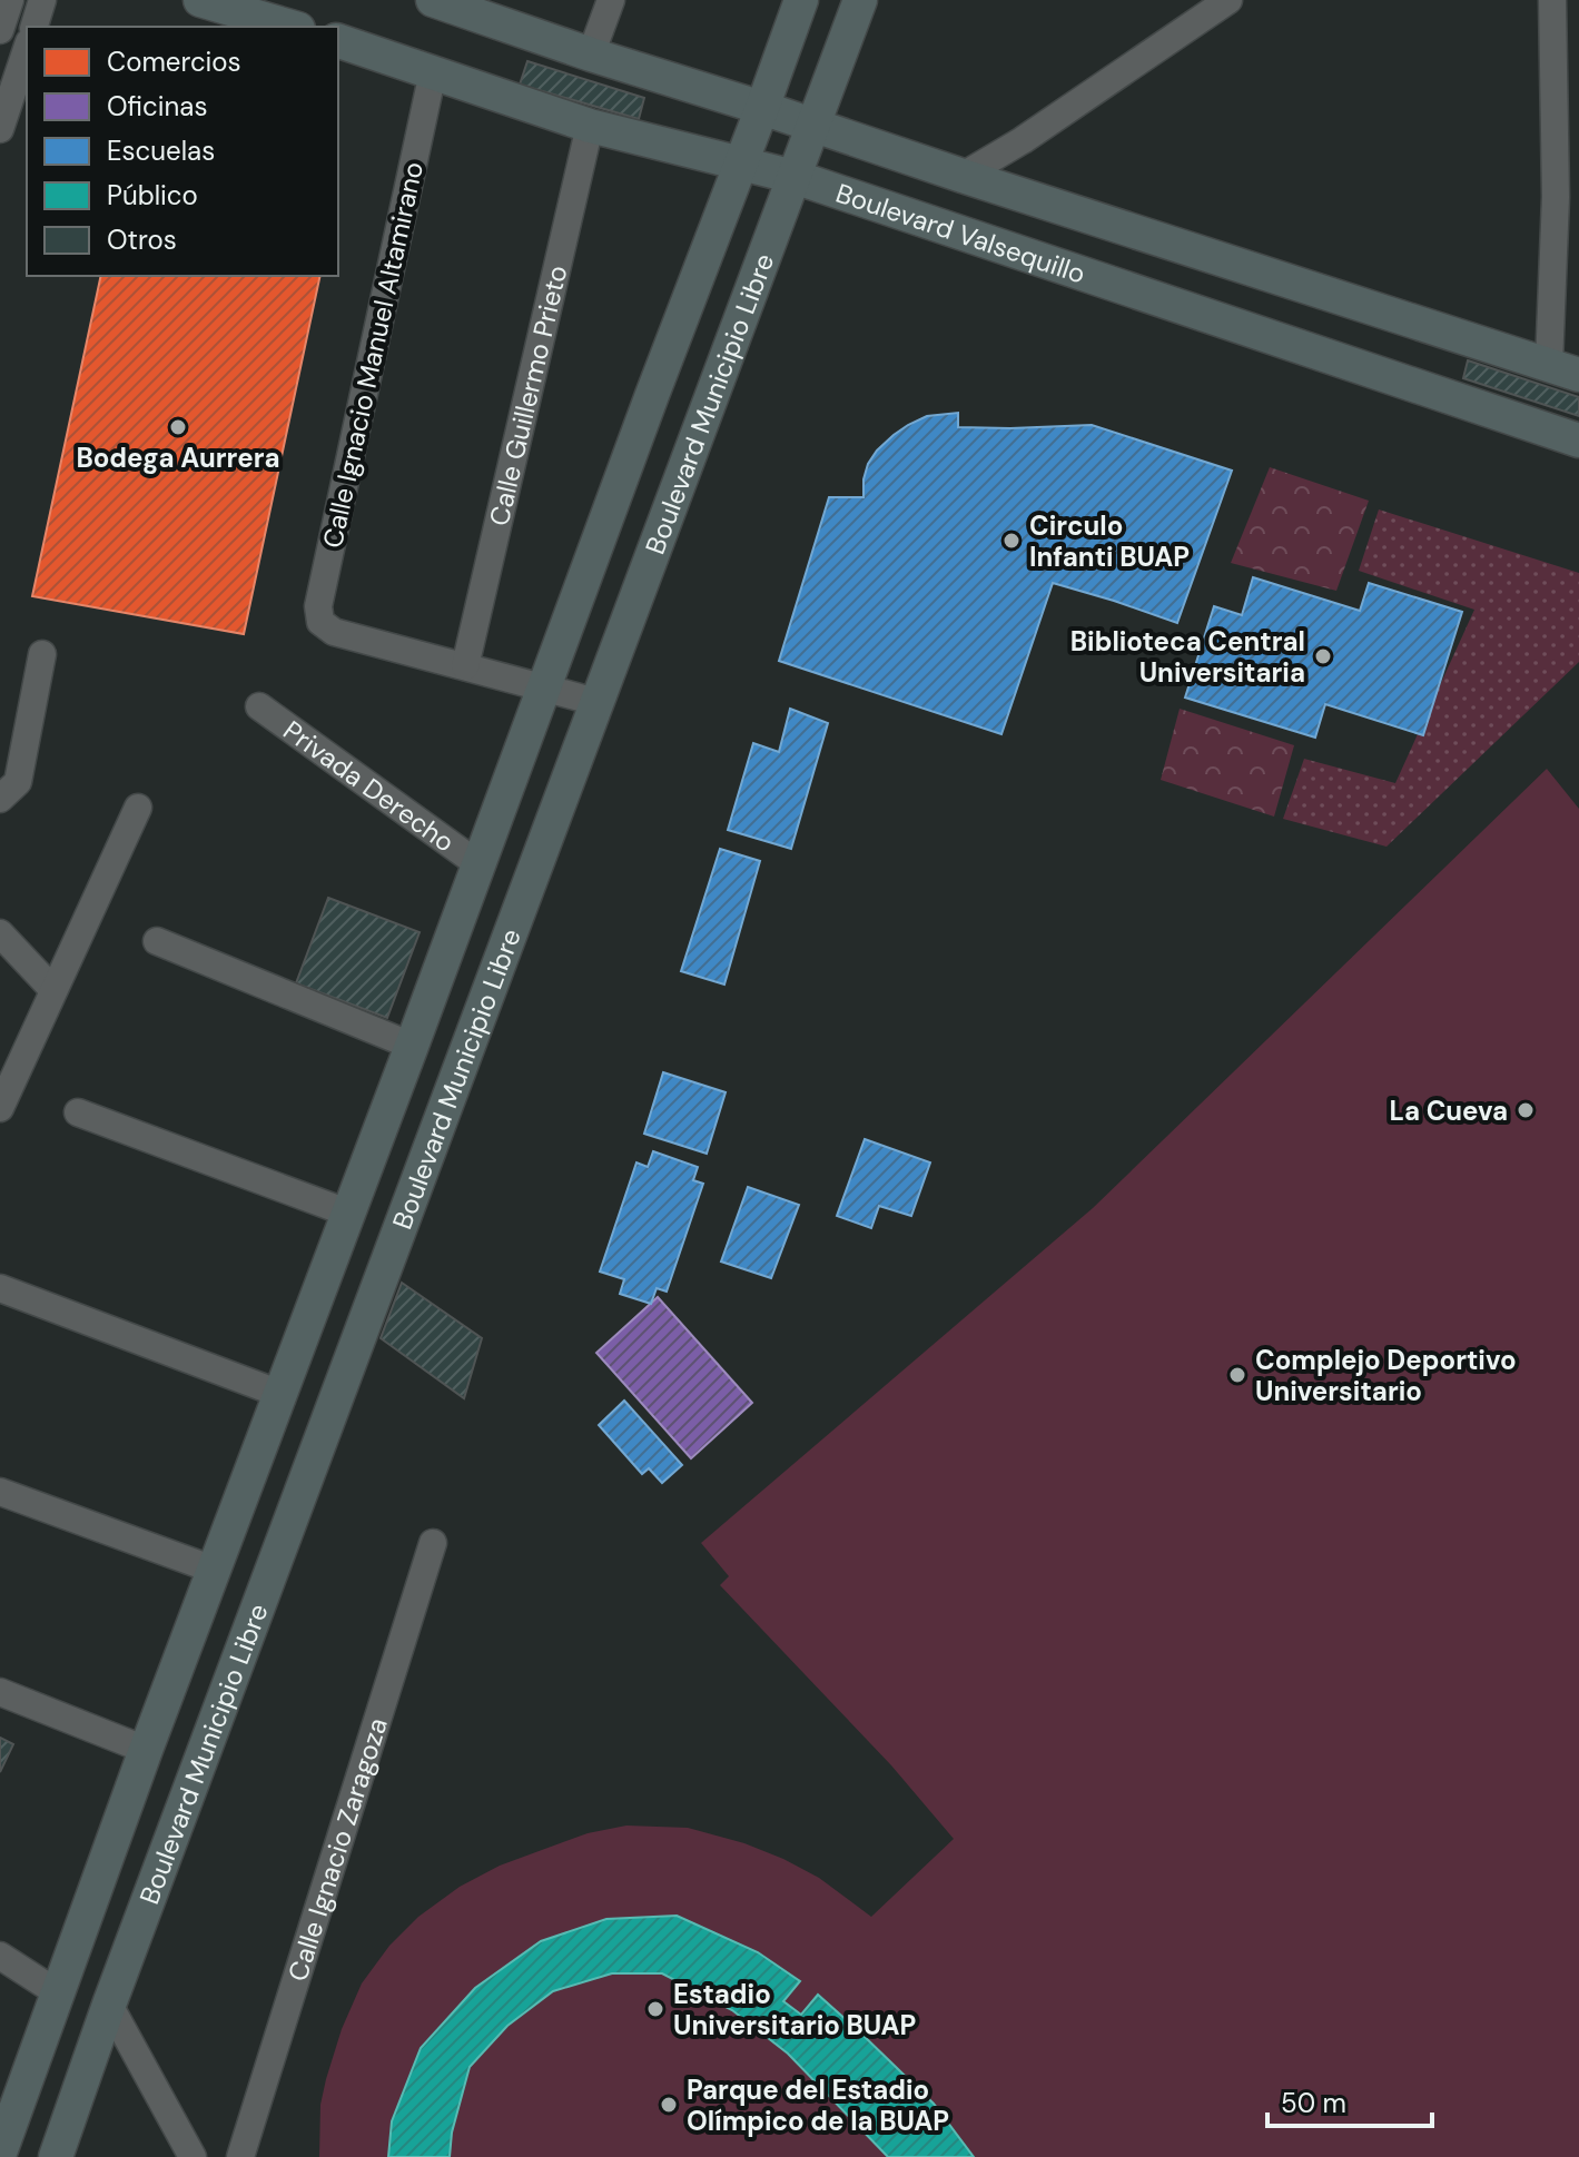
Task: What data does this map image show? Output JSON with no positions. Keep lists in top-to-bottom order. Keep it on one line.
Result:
{"streets":{"main road":["Boulevard Valsequillo","Boulevard Municipio Libre"],"street":["Calle Ignacio Manuel Altamirano","Calle Guillermo Prieto","Privada Derecho","Calle Ignacio Zaragoza"]},"crossings":[["Boulevard Valsequillo","Calle Ignacio Manuel Altamirano"],["Boulevard Valsequillo","Calle Guillermo Prieto"],["Boulevard Valsequillo","Boulevard Municipio Libre"],["Calle Ignacio Manuel Altamirano","Calle Guillermo Prieto"],["Boulevard Municipio Libre","Privada Derecho"]],"places":["Bodega Aurrera","Circulo Infanti BUAP","Biblioteca Central Universitaria","La Cueva","Complejo Deportivo Universitario","Estadio Universitario BUAP","Parque del Estadio Olímpico de la BUAP"],"legend":["Comercios","Oficinas","Escuelas","Público","Otros"],"scale_bar":"50 m"}
